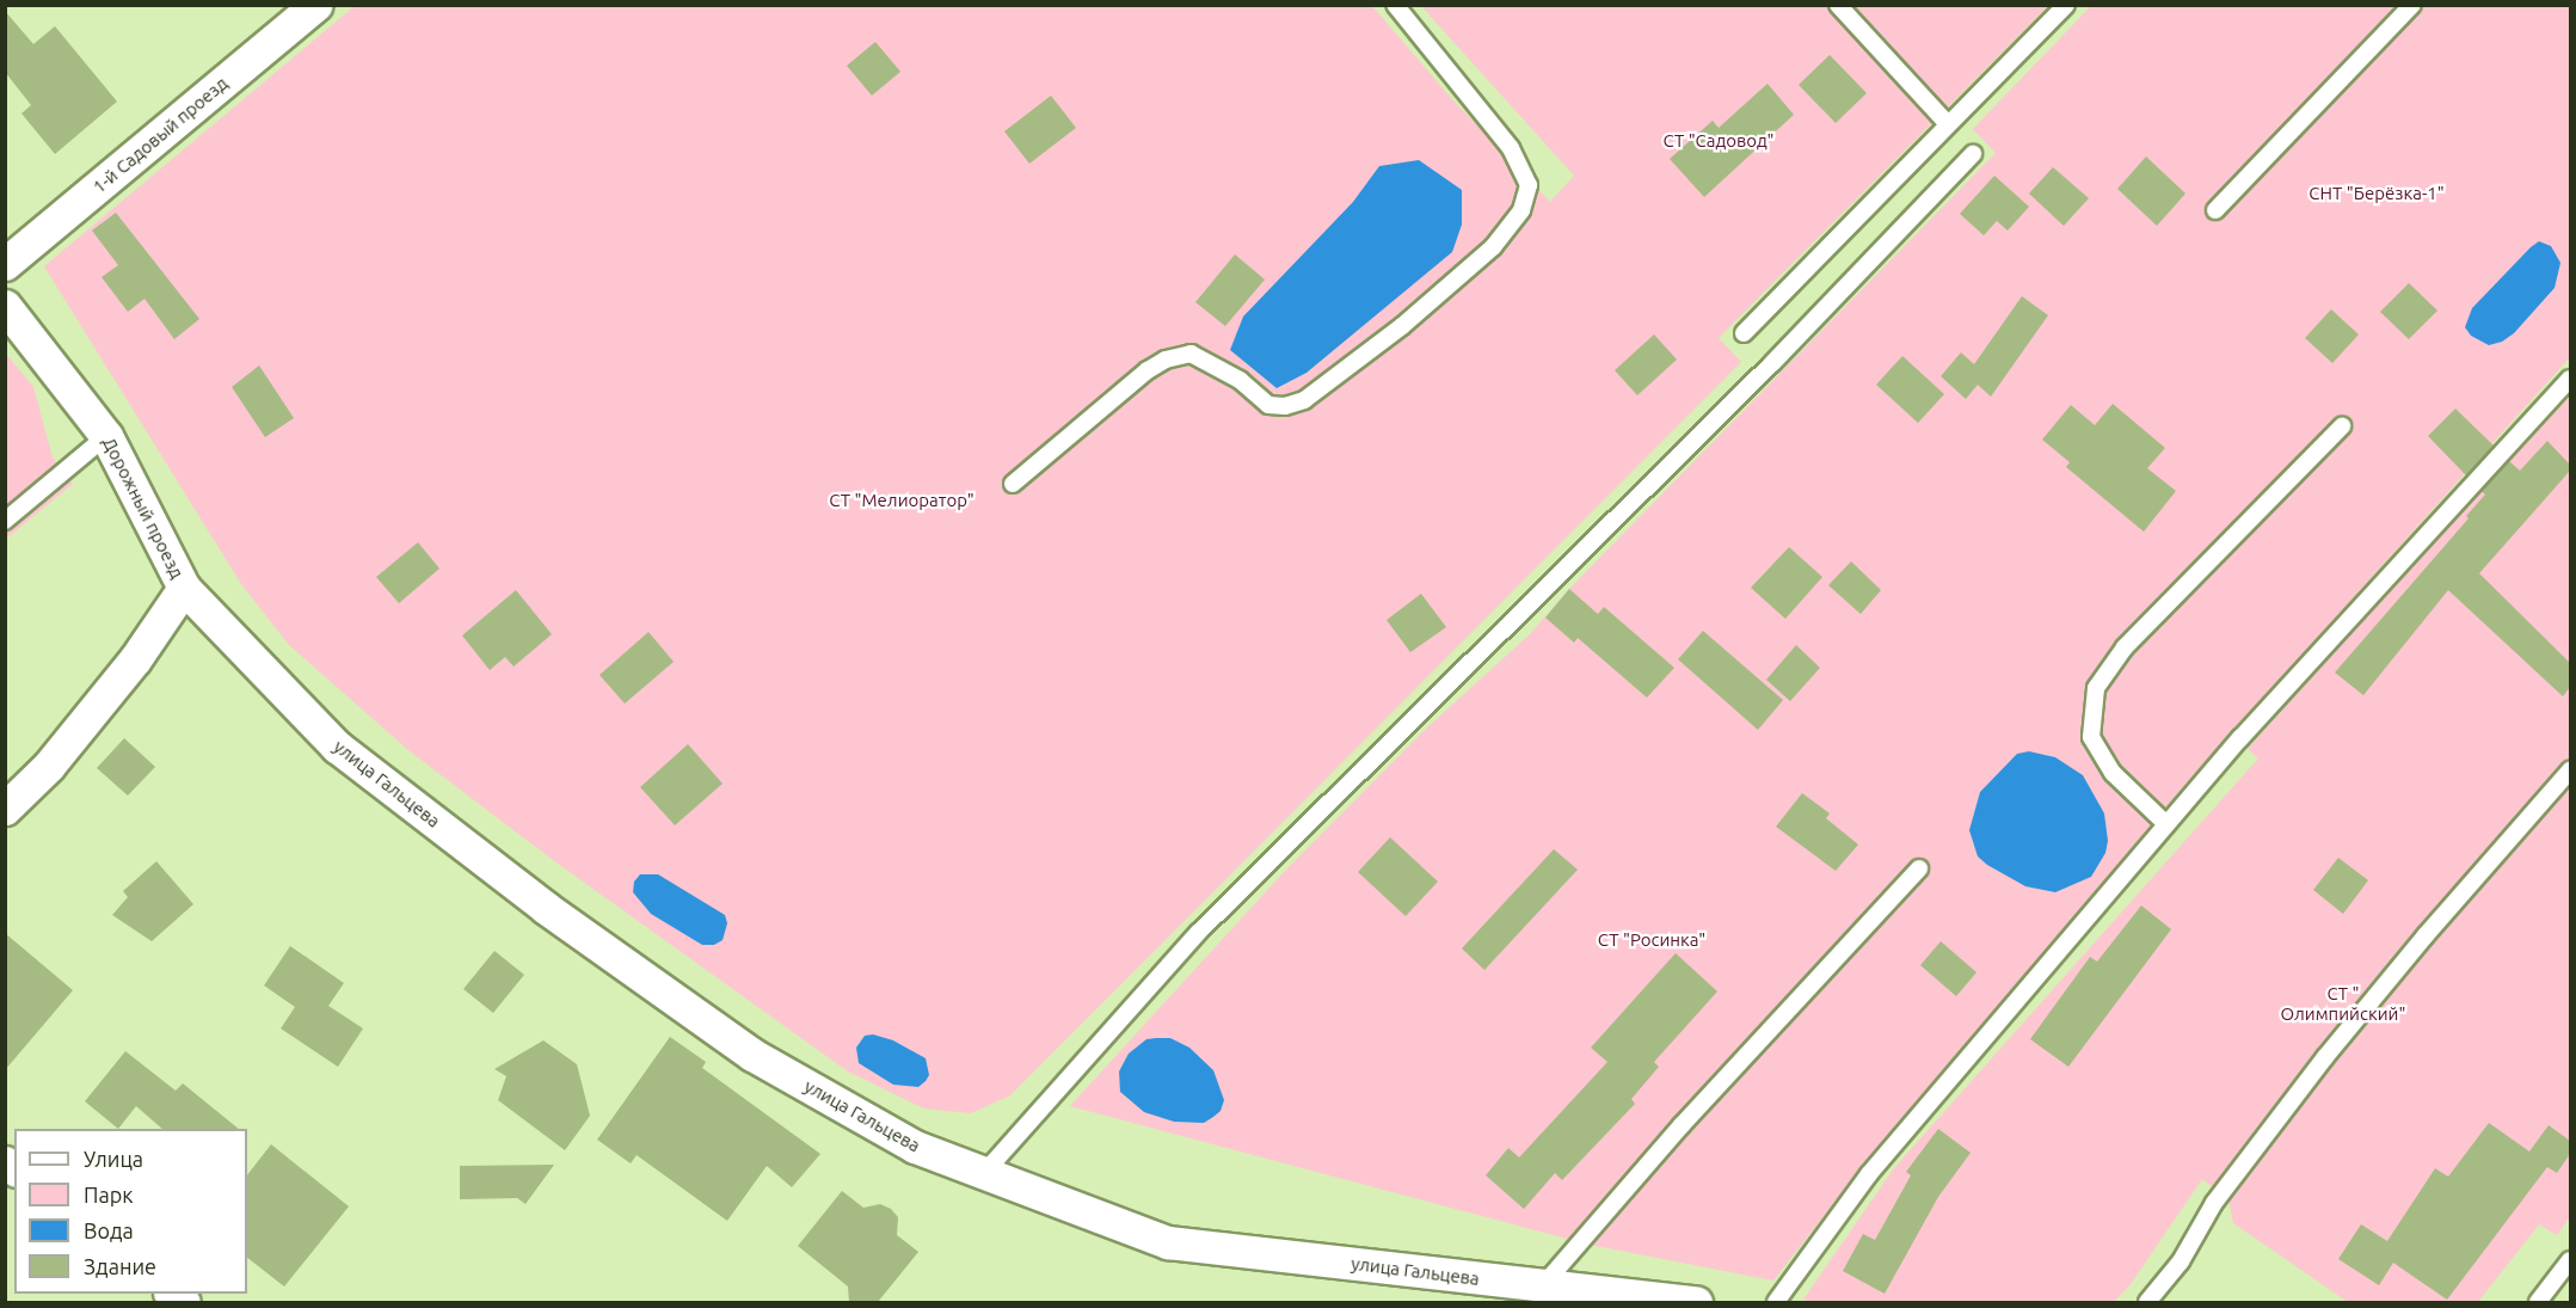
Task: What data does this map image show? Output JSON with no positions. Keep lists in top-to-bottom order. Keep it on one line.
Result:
{"streets":{"street":["1-й Садовый проезд","Дорожный проезд","улица Гальцева"]},"crossings":[["Дорожный проезд","улица Гальцева"]],"parks":["СТ \"Садовод\"","СНТ \"Берёзка-1\"","СТ \"Мелиоратор\"","СТ \"Росинка\"","СТ \" Олимпийский\""],"legend":["Улица","Парк","Вода","Здание"]}
